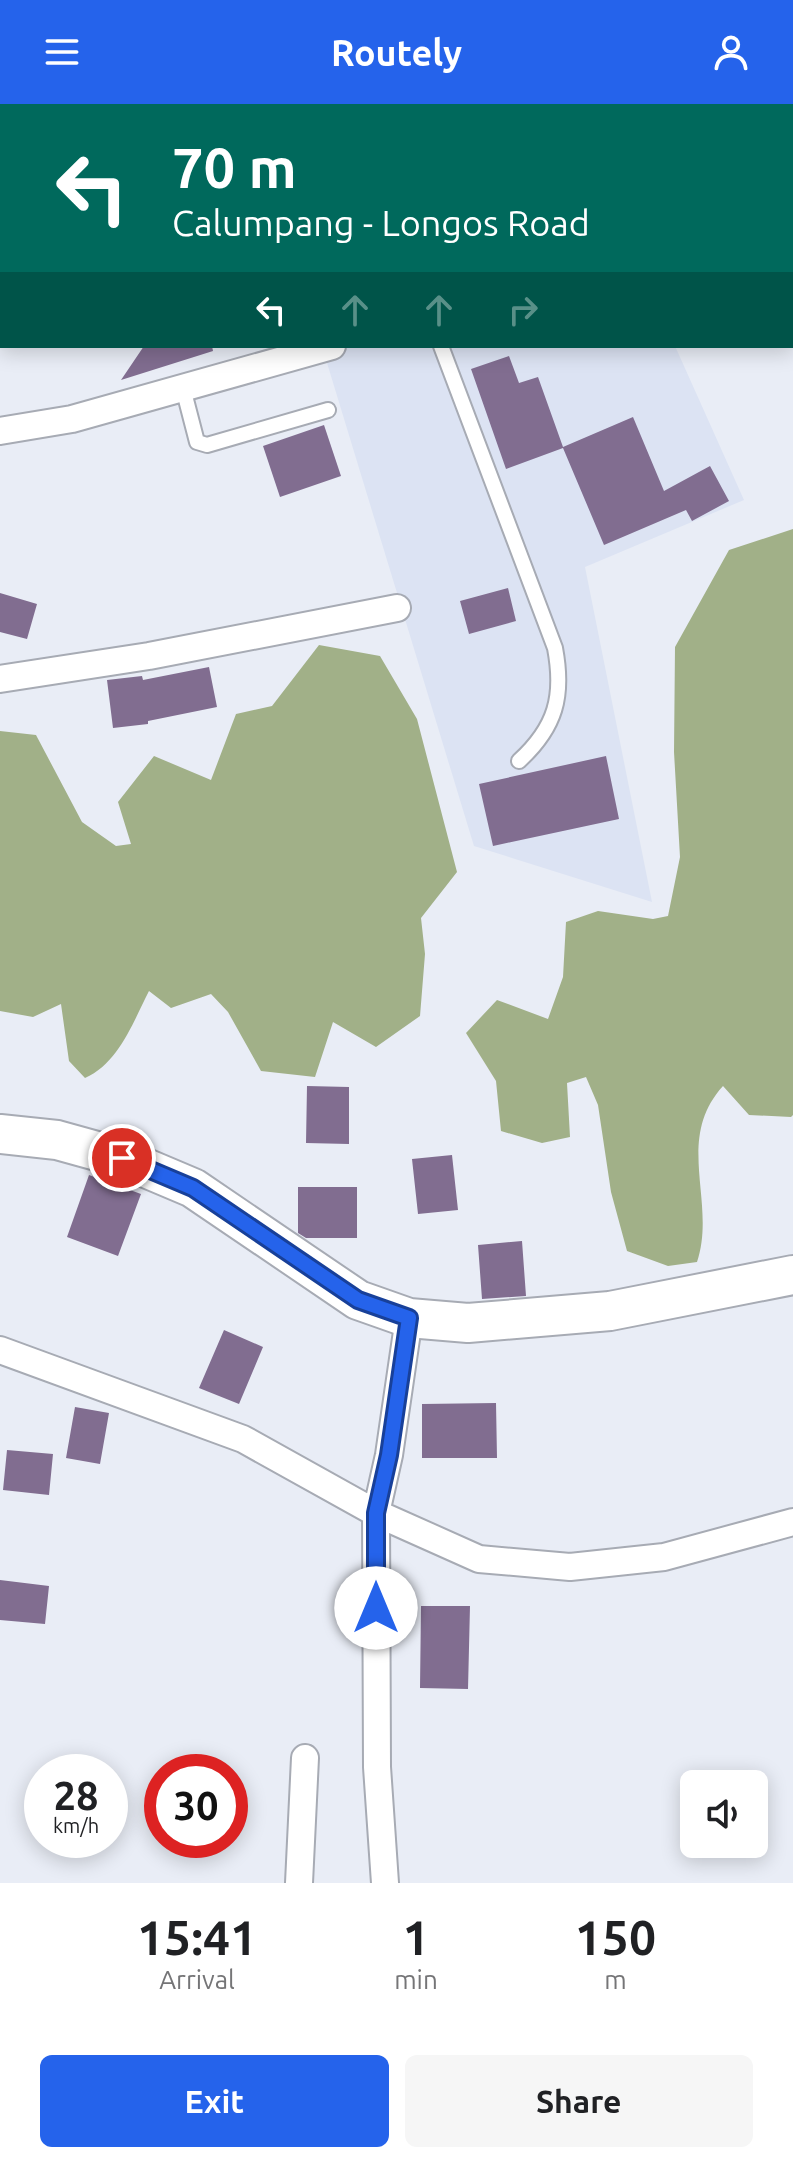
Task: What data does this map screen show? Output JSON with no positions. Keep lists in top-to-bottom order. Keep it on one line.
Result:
{"page":{"header":"Routely","turn":["70 m","Calumpang - Longos Road"],"speed":"28 km/h","limit":"30","eta":["15:41","Arrival","1","min","150","m"],"buttons":["Exit","Share"]}}
